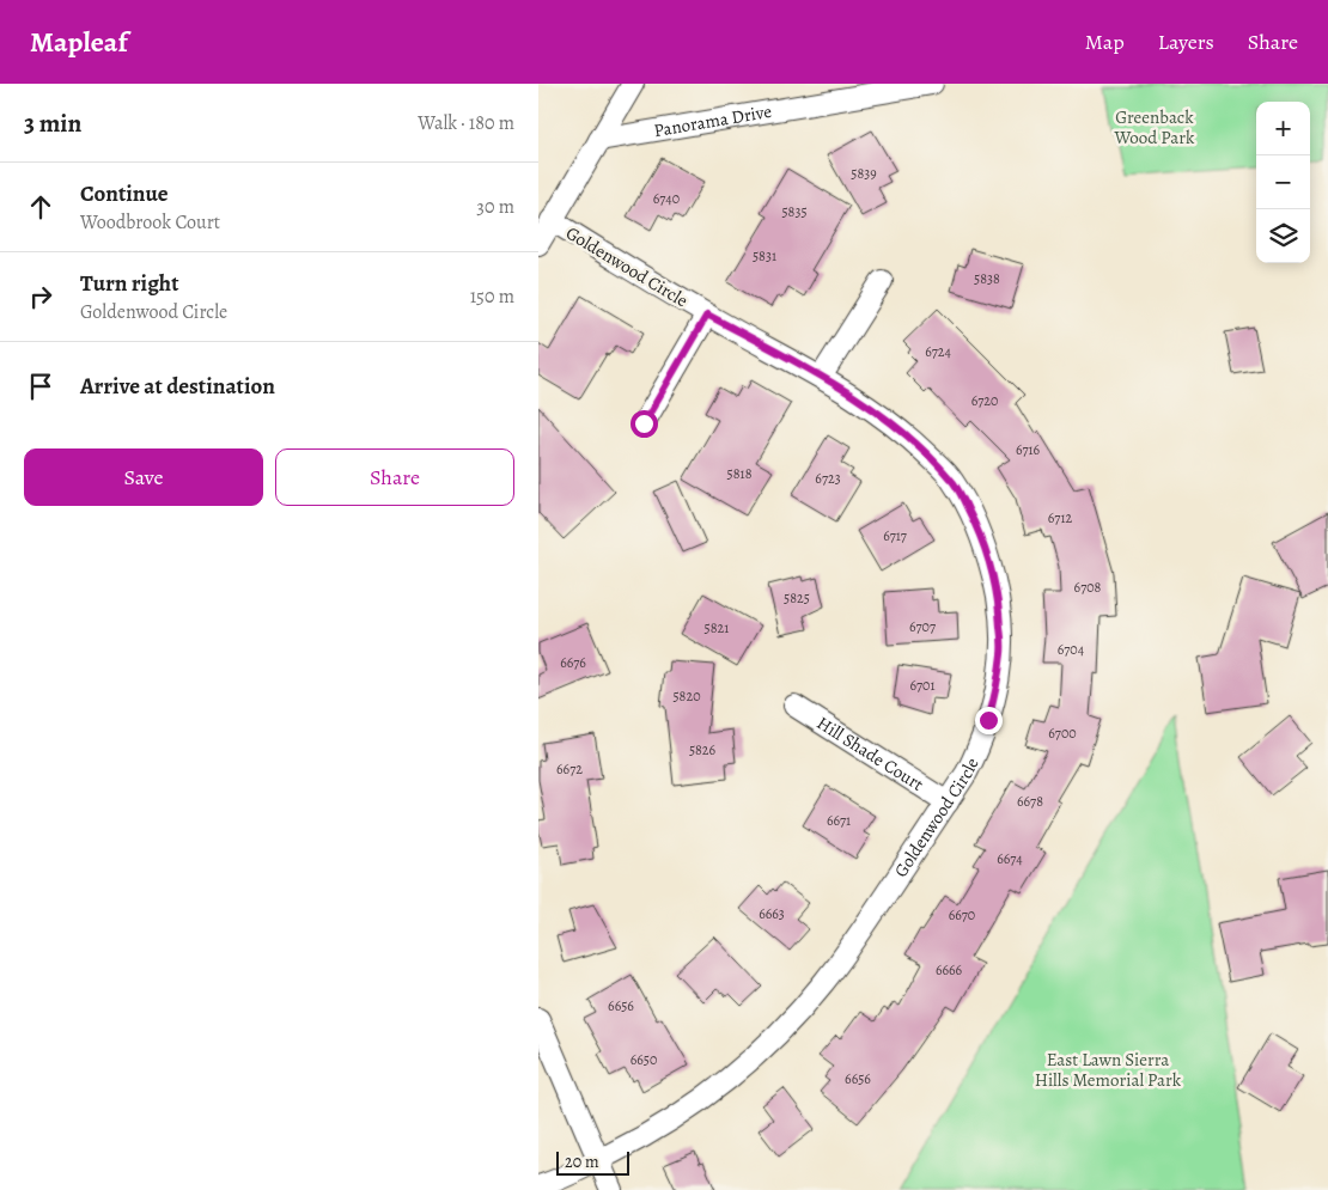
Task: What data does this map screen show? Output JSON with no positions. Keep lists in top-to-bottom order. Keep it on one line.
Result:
{"streets":{"street":["Panorama Drive","Goldenwood Circle","Hill Shade Court"]},"crossings":[["Goldenwood Circle","Hill Shade Court"]],"parks":["Greenback Wood Park","East Lawn Sierra Hills Memorial Park"],"house_numbers":["5839","6740","5835","5831","5838","6724","6720","6716","5818","6723","6712","6717","6708","5825","6707","5821","6704","6676","6701","5820","6700","5826","6672","6678","6671","6674","6663","6670","6666","6656","6650","6656"],"scale_bar":"20 m","page":{"header":"Mapleaf","nav":["Map","Layers","Share"],"heading":["3 min","Walk · 180 m"],"map_buttons":["+","−"],"list":[["Continue","Woodbrook Court","30 m"],["Turn right","Goldenwood Circle","150 m"],"Arrive at destination"],"buttons":["Save","Share"],"scale":"20 m"}}
